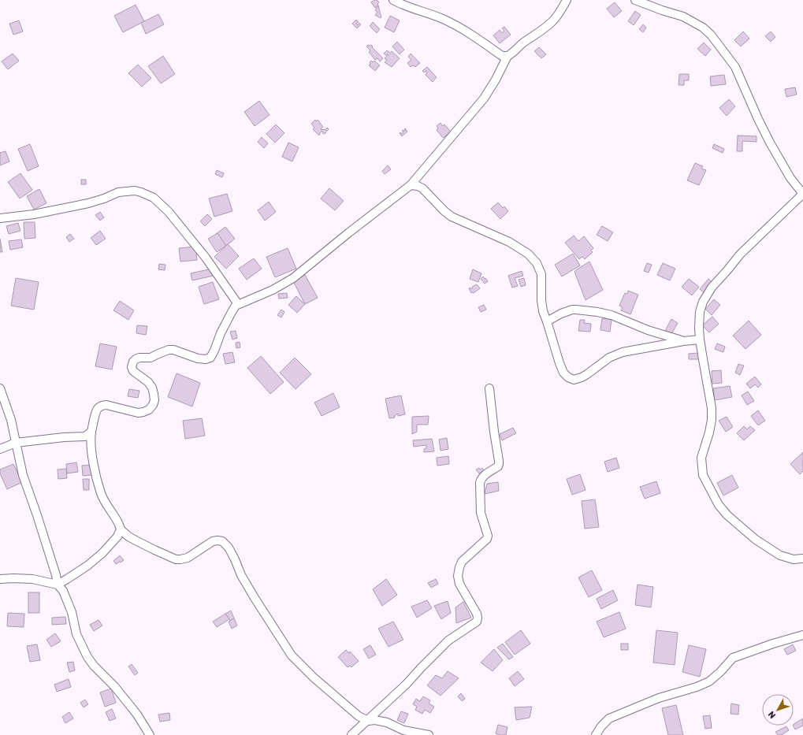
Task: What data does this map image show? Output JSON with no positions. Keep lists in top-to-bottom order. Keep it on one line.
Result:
{"north":"bottom left"}
